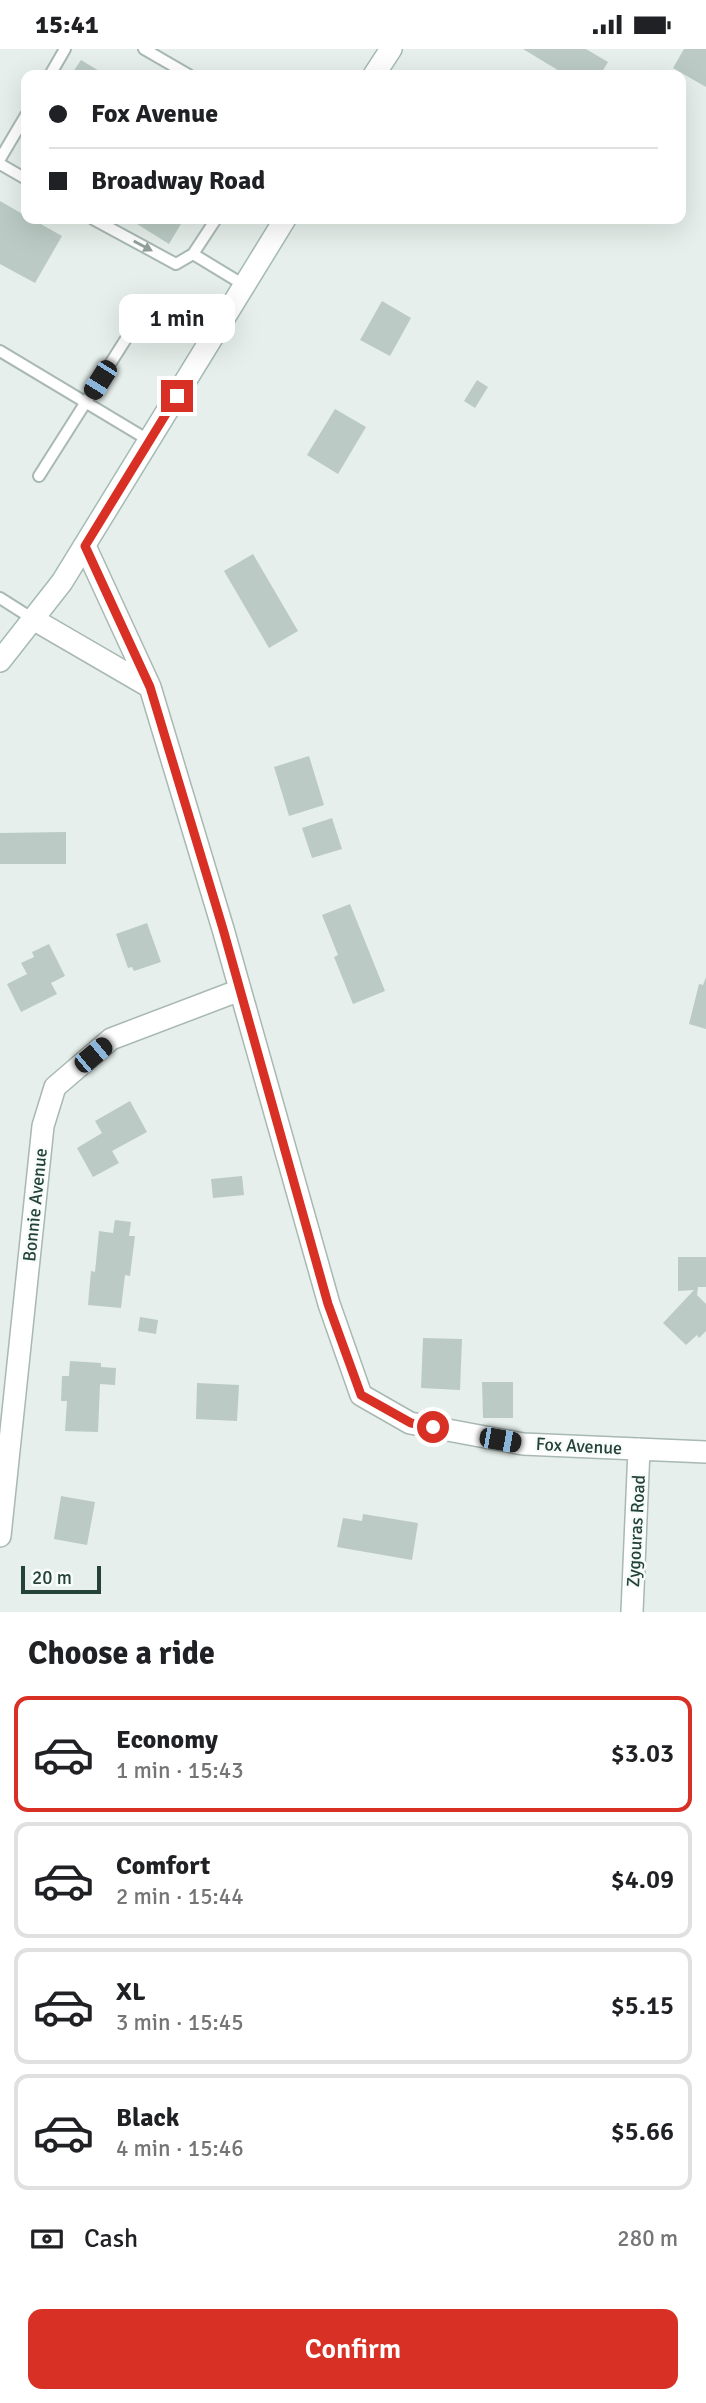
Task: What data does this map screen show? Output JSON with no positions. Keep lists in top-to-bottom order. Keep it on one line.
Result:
{"streets":{"street":["Bonnie Avenue","Fox Avenue","Zygouras Road"]},"crossings":[["Bonnie Avenue","Fox Avenue"],["Fox Avenue","Zygouras Road"]],"scale_bar":"20 m","page":{"status":"15:41","banner":["Fox Avenue","Broadway Road"],"bubble":"1 min","scale":"20 m","heading":"Choose a ride","list":[{"name":"Economy","note":"1 min · 15:43","value":"$3.03"},{"name":"Comfort","note":"2 min · 15:44","value":"$4.09"},{"name":"XL","note":"3 min · 15:45","value":"$5.15"},{"name":"Black","note":"4 min · 15:46","value":"$5.66"}],"pay":["Cash","280 m"],"buttons":"Confirm"}}
